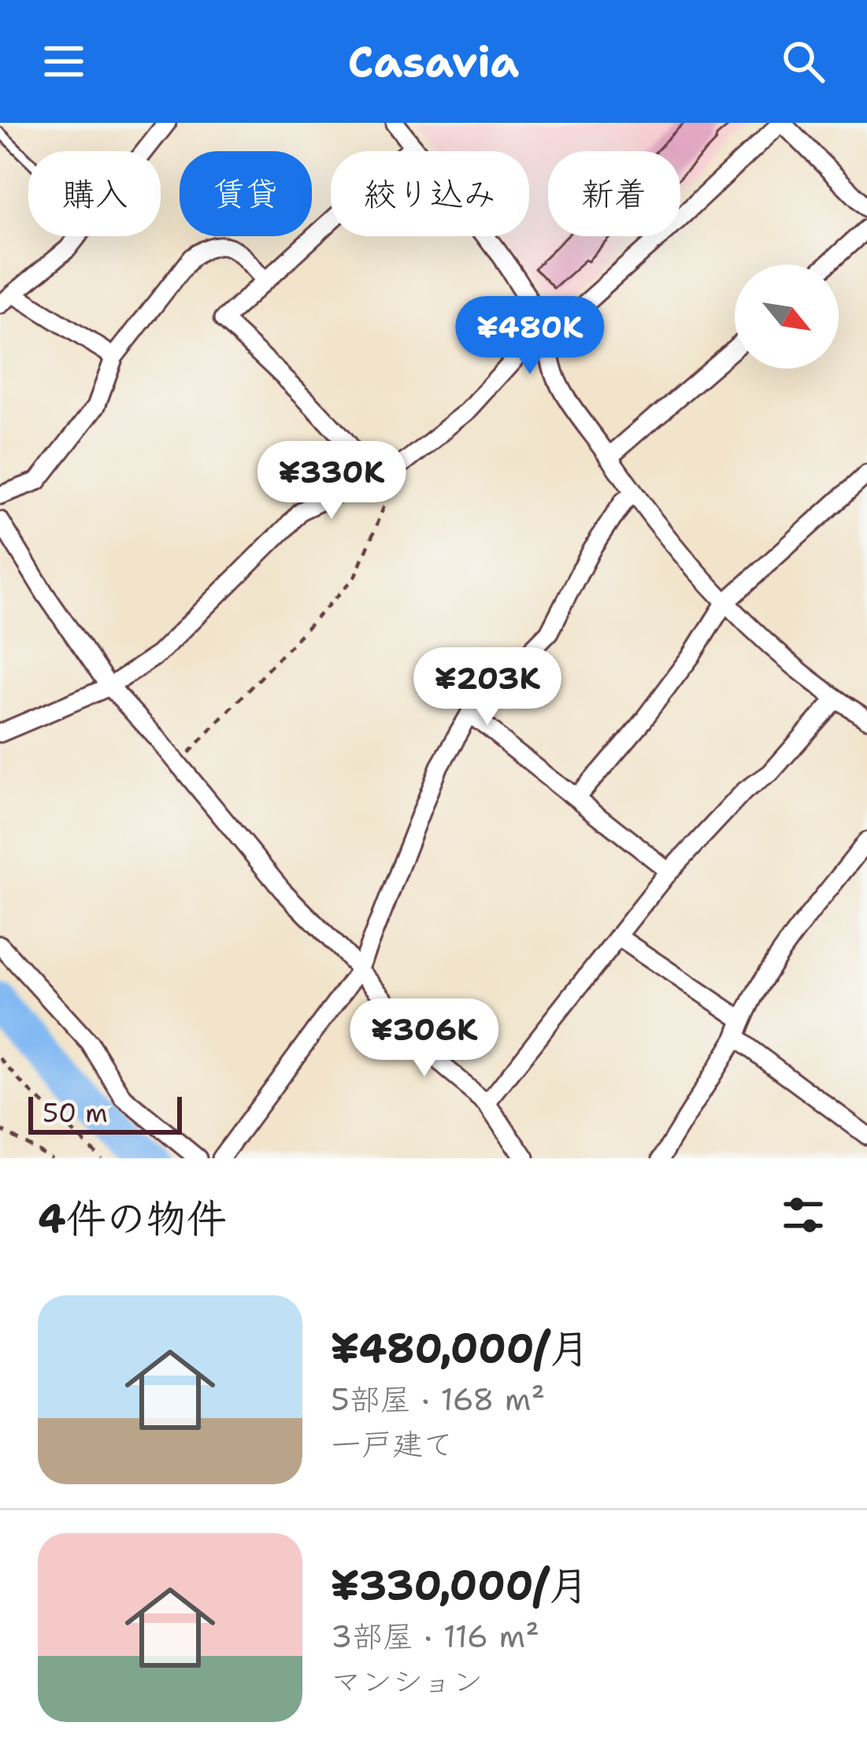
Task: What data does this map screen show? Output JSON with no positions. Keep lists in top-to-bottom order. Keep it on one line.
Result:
{"scale_bar":"50 m","north":"bottom right","page":{"header":"Casavia","chip":["購入","賃貸","絞り込み","新着"],"price":["¥480K","¥330K","¥203K","¥306K"],"scale":"50 m","heading":"4件の物件","list":[{"name":"¥480,000/月","note":"5部屋 · 168 m² · 一戸建て"},{"name":"¥330,000/月","note":"3部屋 · 116 m² · マンション"}]}}
